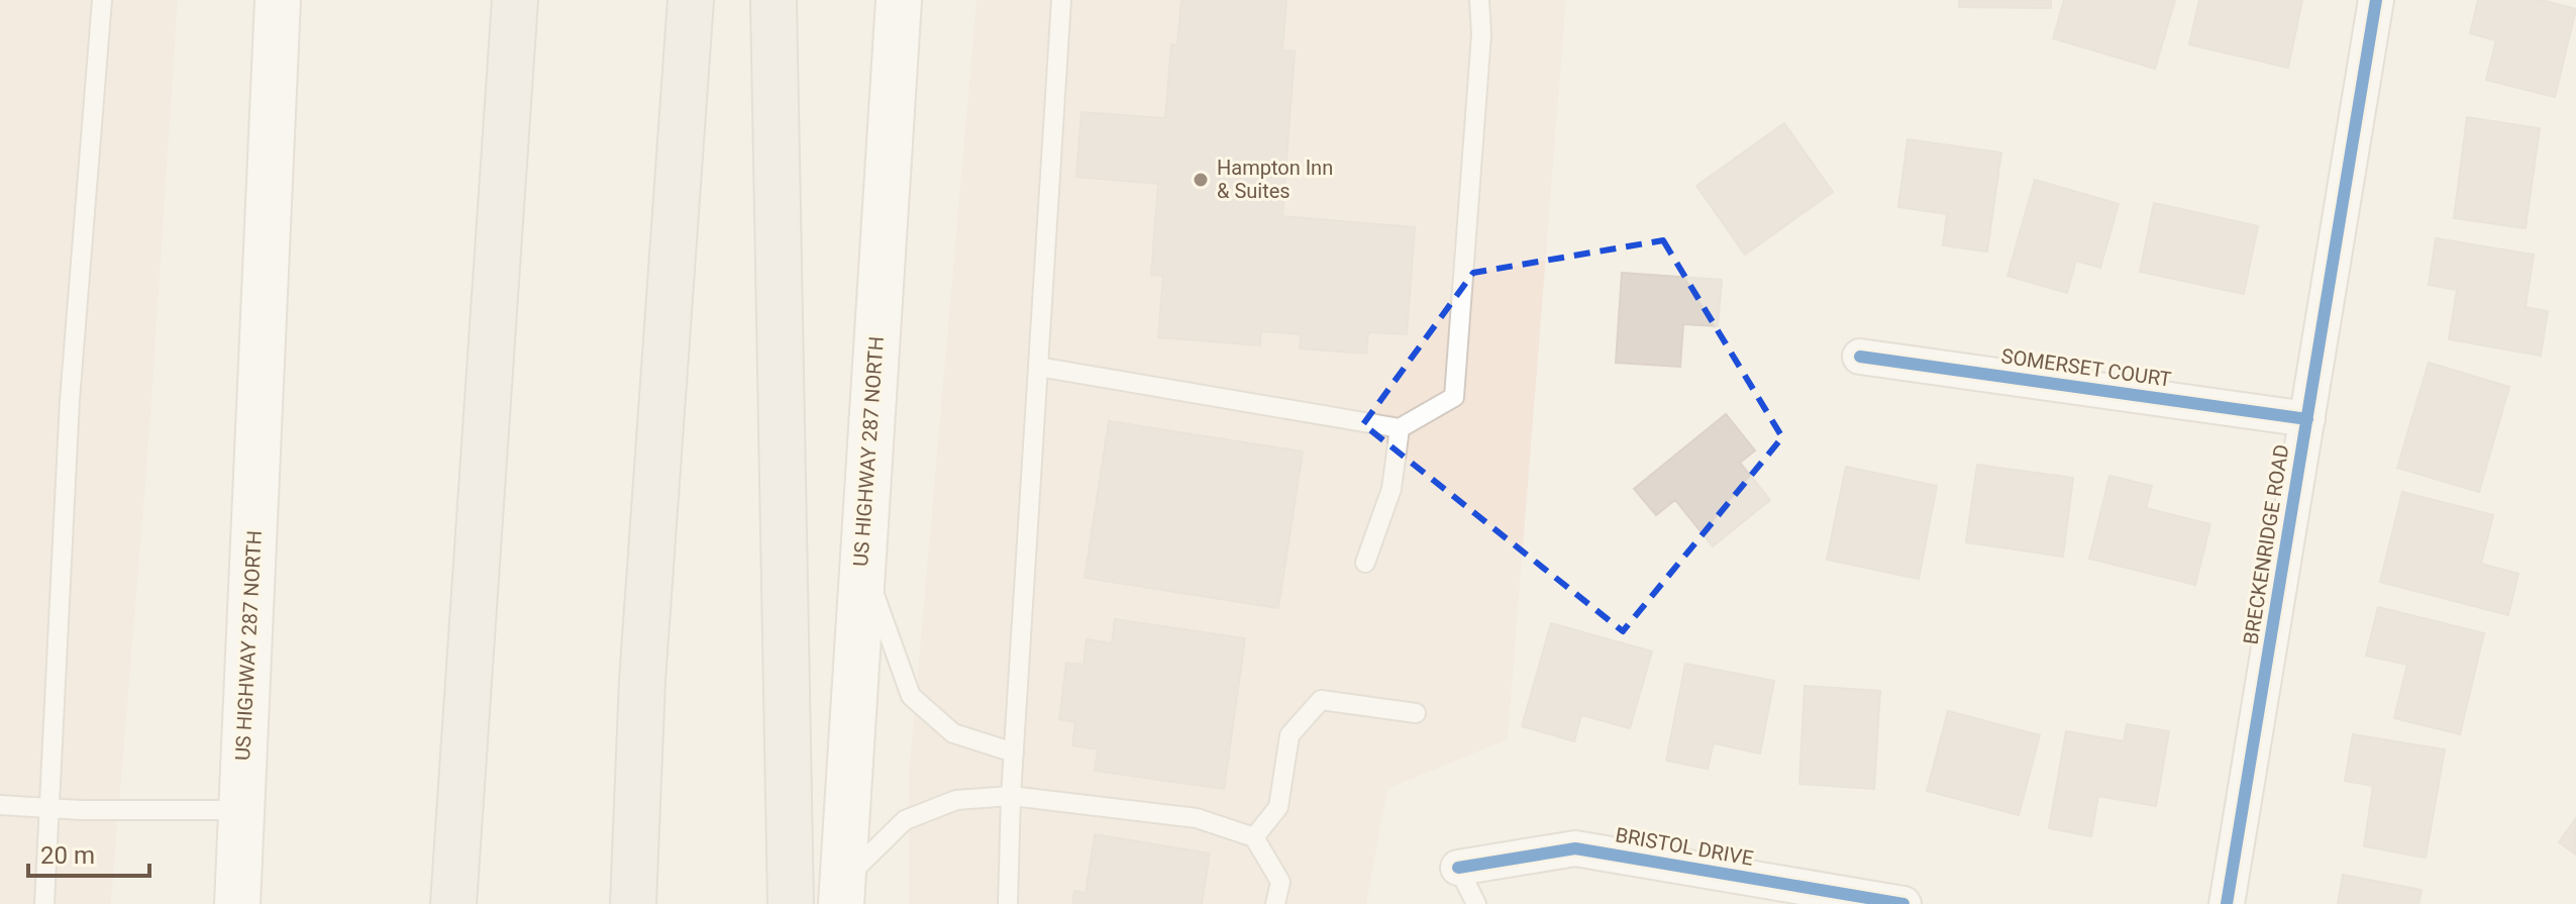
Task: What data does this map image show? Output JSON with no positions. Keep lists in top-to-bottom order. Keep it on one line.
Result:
{"streets":{"main road":["US HIGHWAY 287 NORTH"],"street":["SOMERSET COURT","BRECKENRIDGE ROAD","BRISTOL DRIVE"]},"crossings":[["SOMERSET COURT","BRECKENRIDGE ROAD"]],"places":["Hampton Inn & Suites"],"scale_bar":"20 m"}
